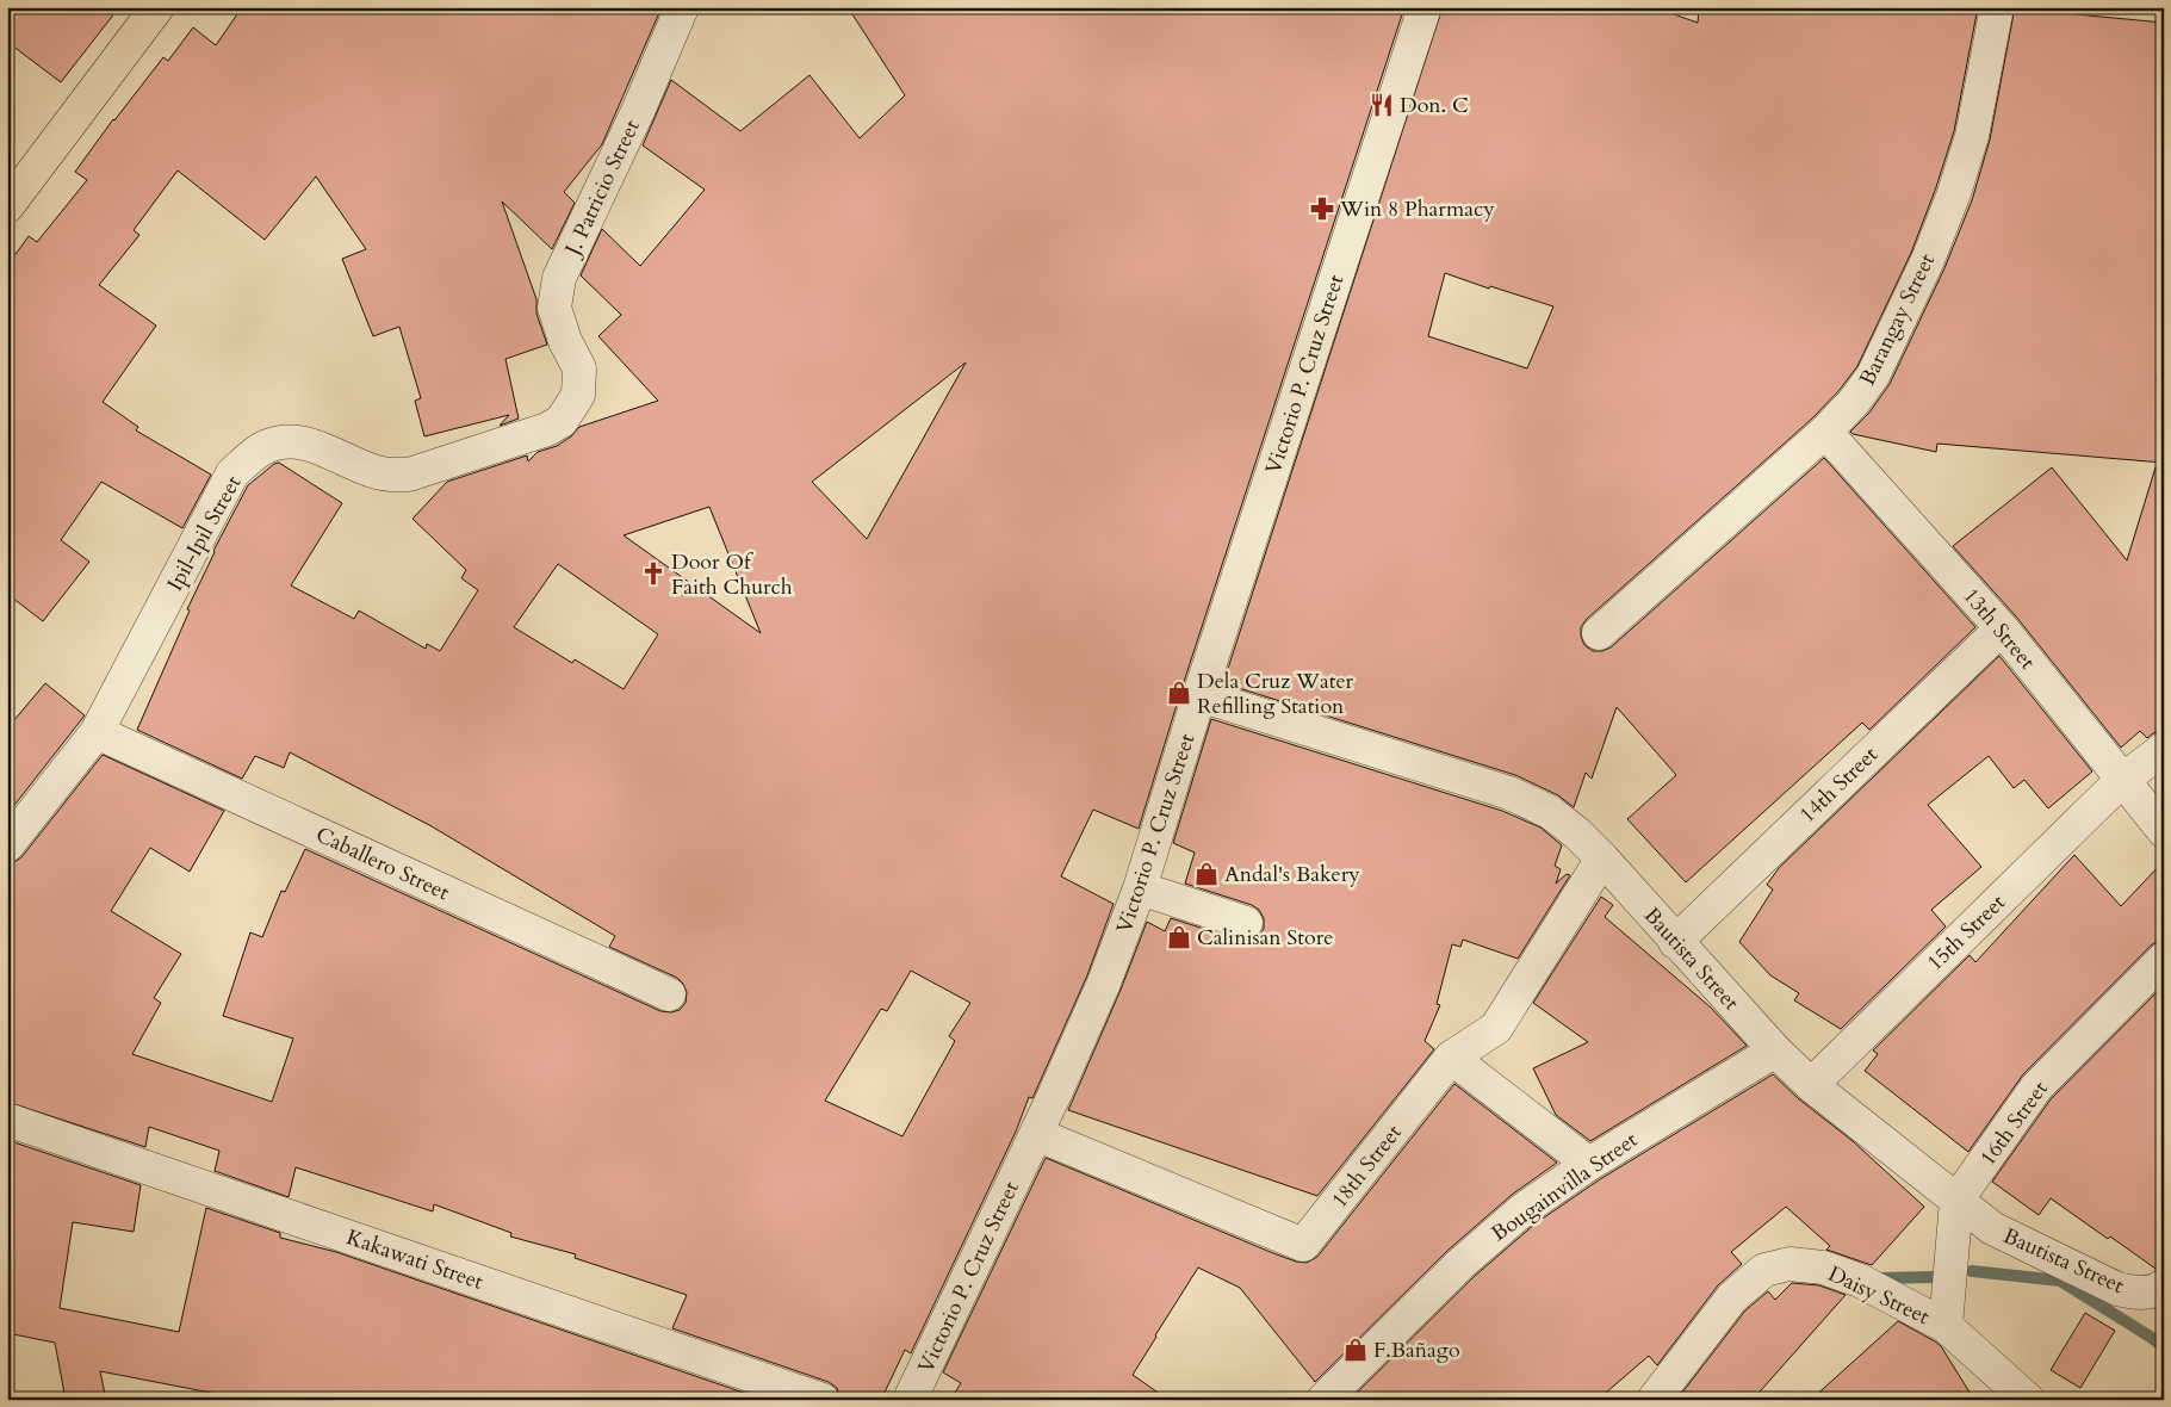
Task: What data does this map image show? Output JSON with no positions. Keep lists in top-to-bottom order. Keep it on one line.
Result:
{"streets":{"street":["J. Patricio Street","Barangay Street","Victorio P. Cruz Street","Ipil-Ipil Street","13th Street","14th Street","Caballero Street","15th Street","Bautista Street","16th Street","18th Street","Bougainvilla Street","Kakawati Street","Daisy Street"]},"crossings":[["J. Patricio Street","Ipil-Ipil Street"],["Barangay Street","13th Street"],["Victorio P. Cruz Street","Bautista Street"],["Victorio P. Cruz Street","18th Street"],["Ipil-Ipil Street","Caballero Street"],["13th Street","14th Street"],["13th Street","15th Street"],["14th Street","Bautista Street"],["15th Street","Bautista Street"],["Bautista Street","16th Street"],["Bautista Street","18th Street"],["Bautista Street","Bougainvilla Street"]],"places":{"restaurant":["Don. C"],"pharmacy":["Win 8 Pharmacy"],"church":["Door Of Faith Church"],"shop":["Dela Cruz Water Refilling Station","Andal's Bakery","Calinisan Store","F.Bañago"]}}
